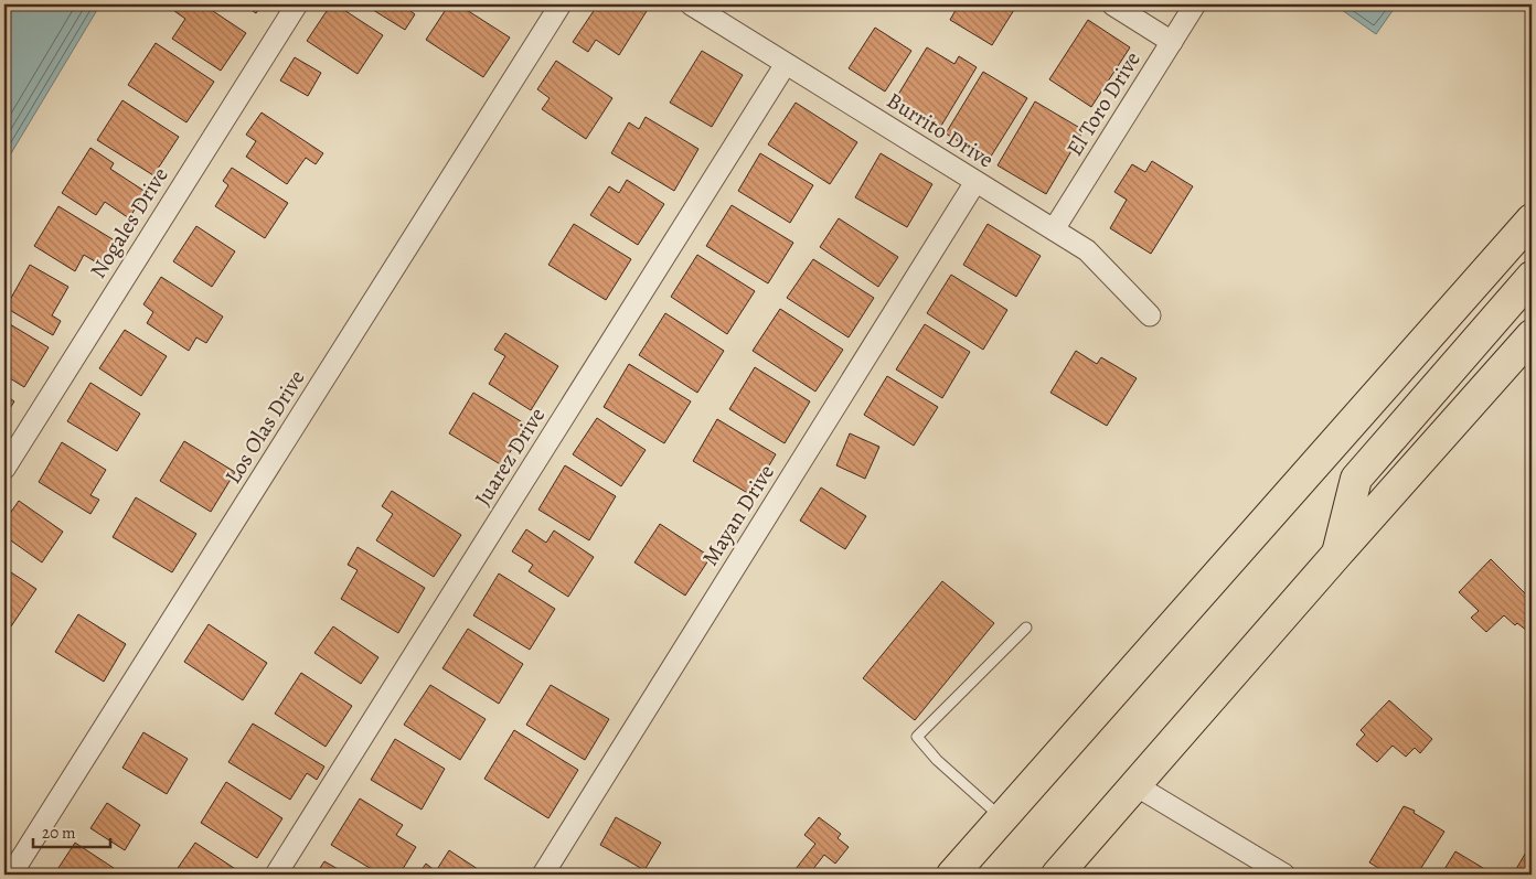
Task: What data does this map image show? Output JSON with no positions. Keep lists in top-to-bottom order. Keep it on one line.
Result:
{"streets":{"street":["El Toro Drive","Burrito Drive","Nogales Drive","Los Olas Drive","Juarez Drive","Mayan Drive"]},"crossings":[["El Toro Drive","Burrito Drive"],["Burrito Drive","Juarez Drive"],["Burrito Drive","Mayan Drive"]],"scale_bar":"20 m"}
